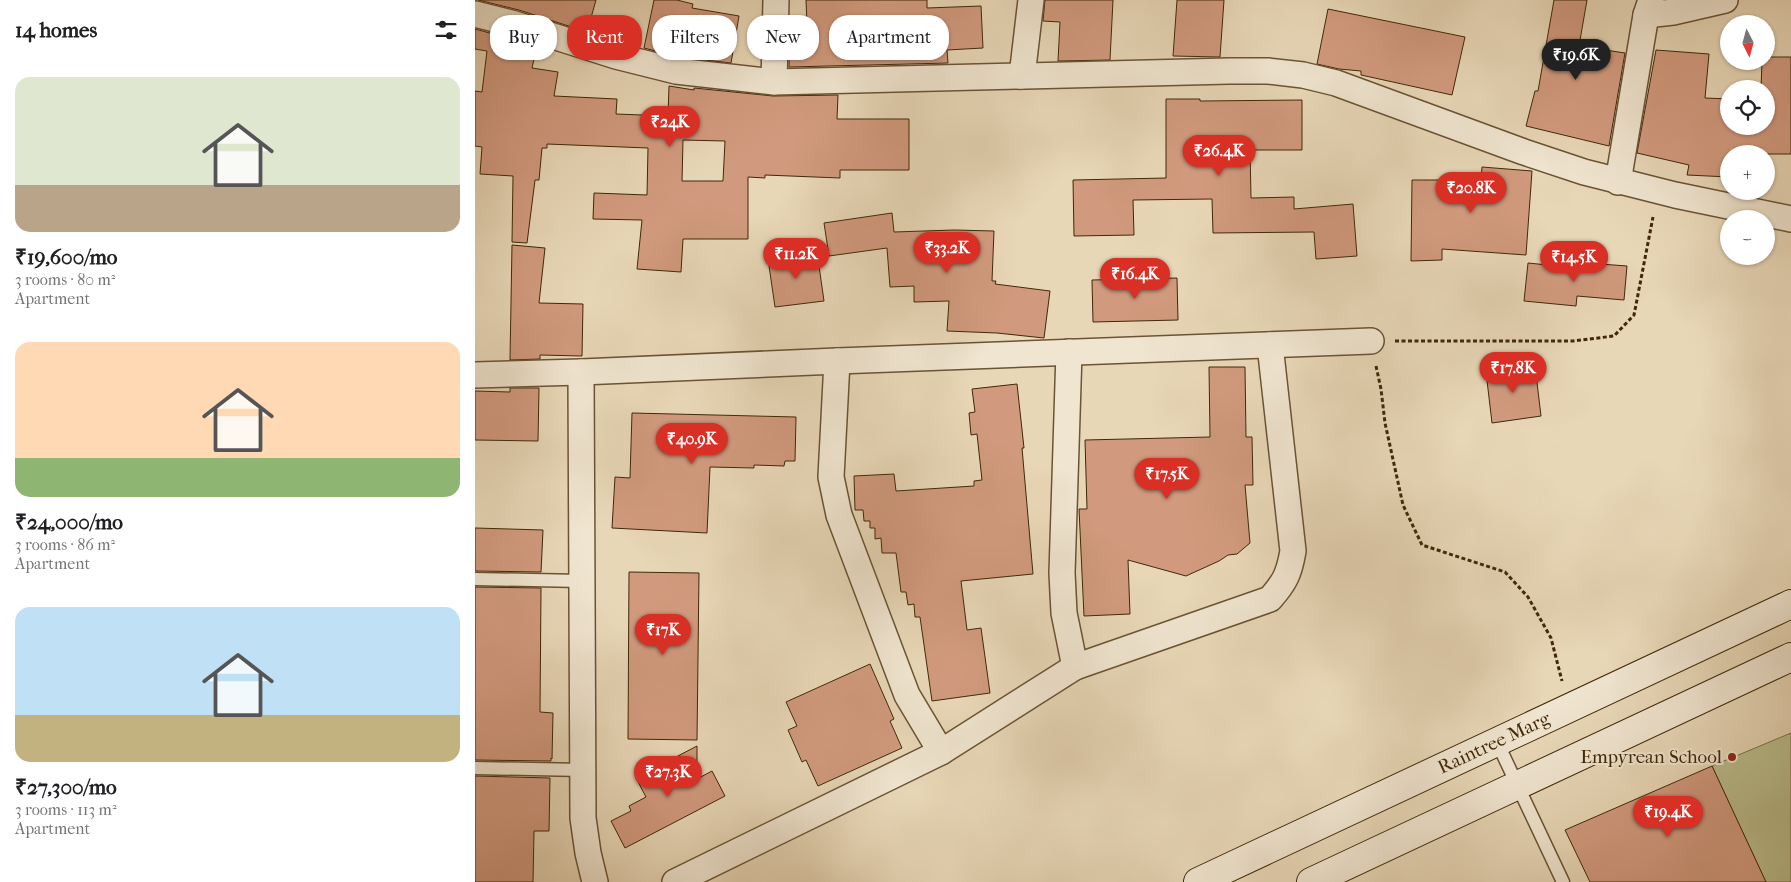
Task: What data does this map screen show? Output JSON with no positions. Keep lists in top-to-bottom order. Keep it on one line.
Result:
{"streets":{"main road":["Raintree Marg"]},"places":["Empyrean School"],"north":"bottom","page":{"heading":"14 homes","map_buttons":["+","−"],"chip":["Buy","Rent","Filters","New","Apartment"],"price":["₹19.6K","₹24K","₹26.4K","₹20.8K","₹33.2K","₹11.2K","₹14.5K","₹16.4K","₹17.8K","₹40.9K","₹17.5K","₹17K","₹27.3K","₹19.4K"],"list":[{"name":"₹19,600/mo","note":"3 rooms · 80 m² · Apartment"},{"name":"₹24,000/mo","note":"3 rooms · 86 m² · Apartment"},{"name":"₹27,300/mo","note":"3 rooms · 113 m² · Apartment"}]}}
